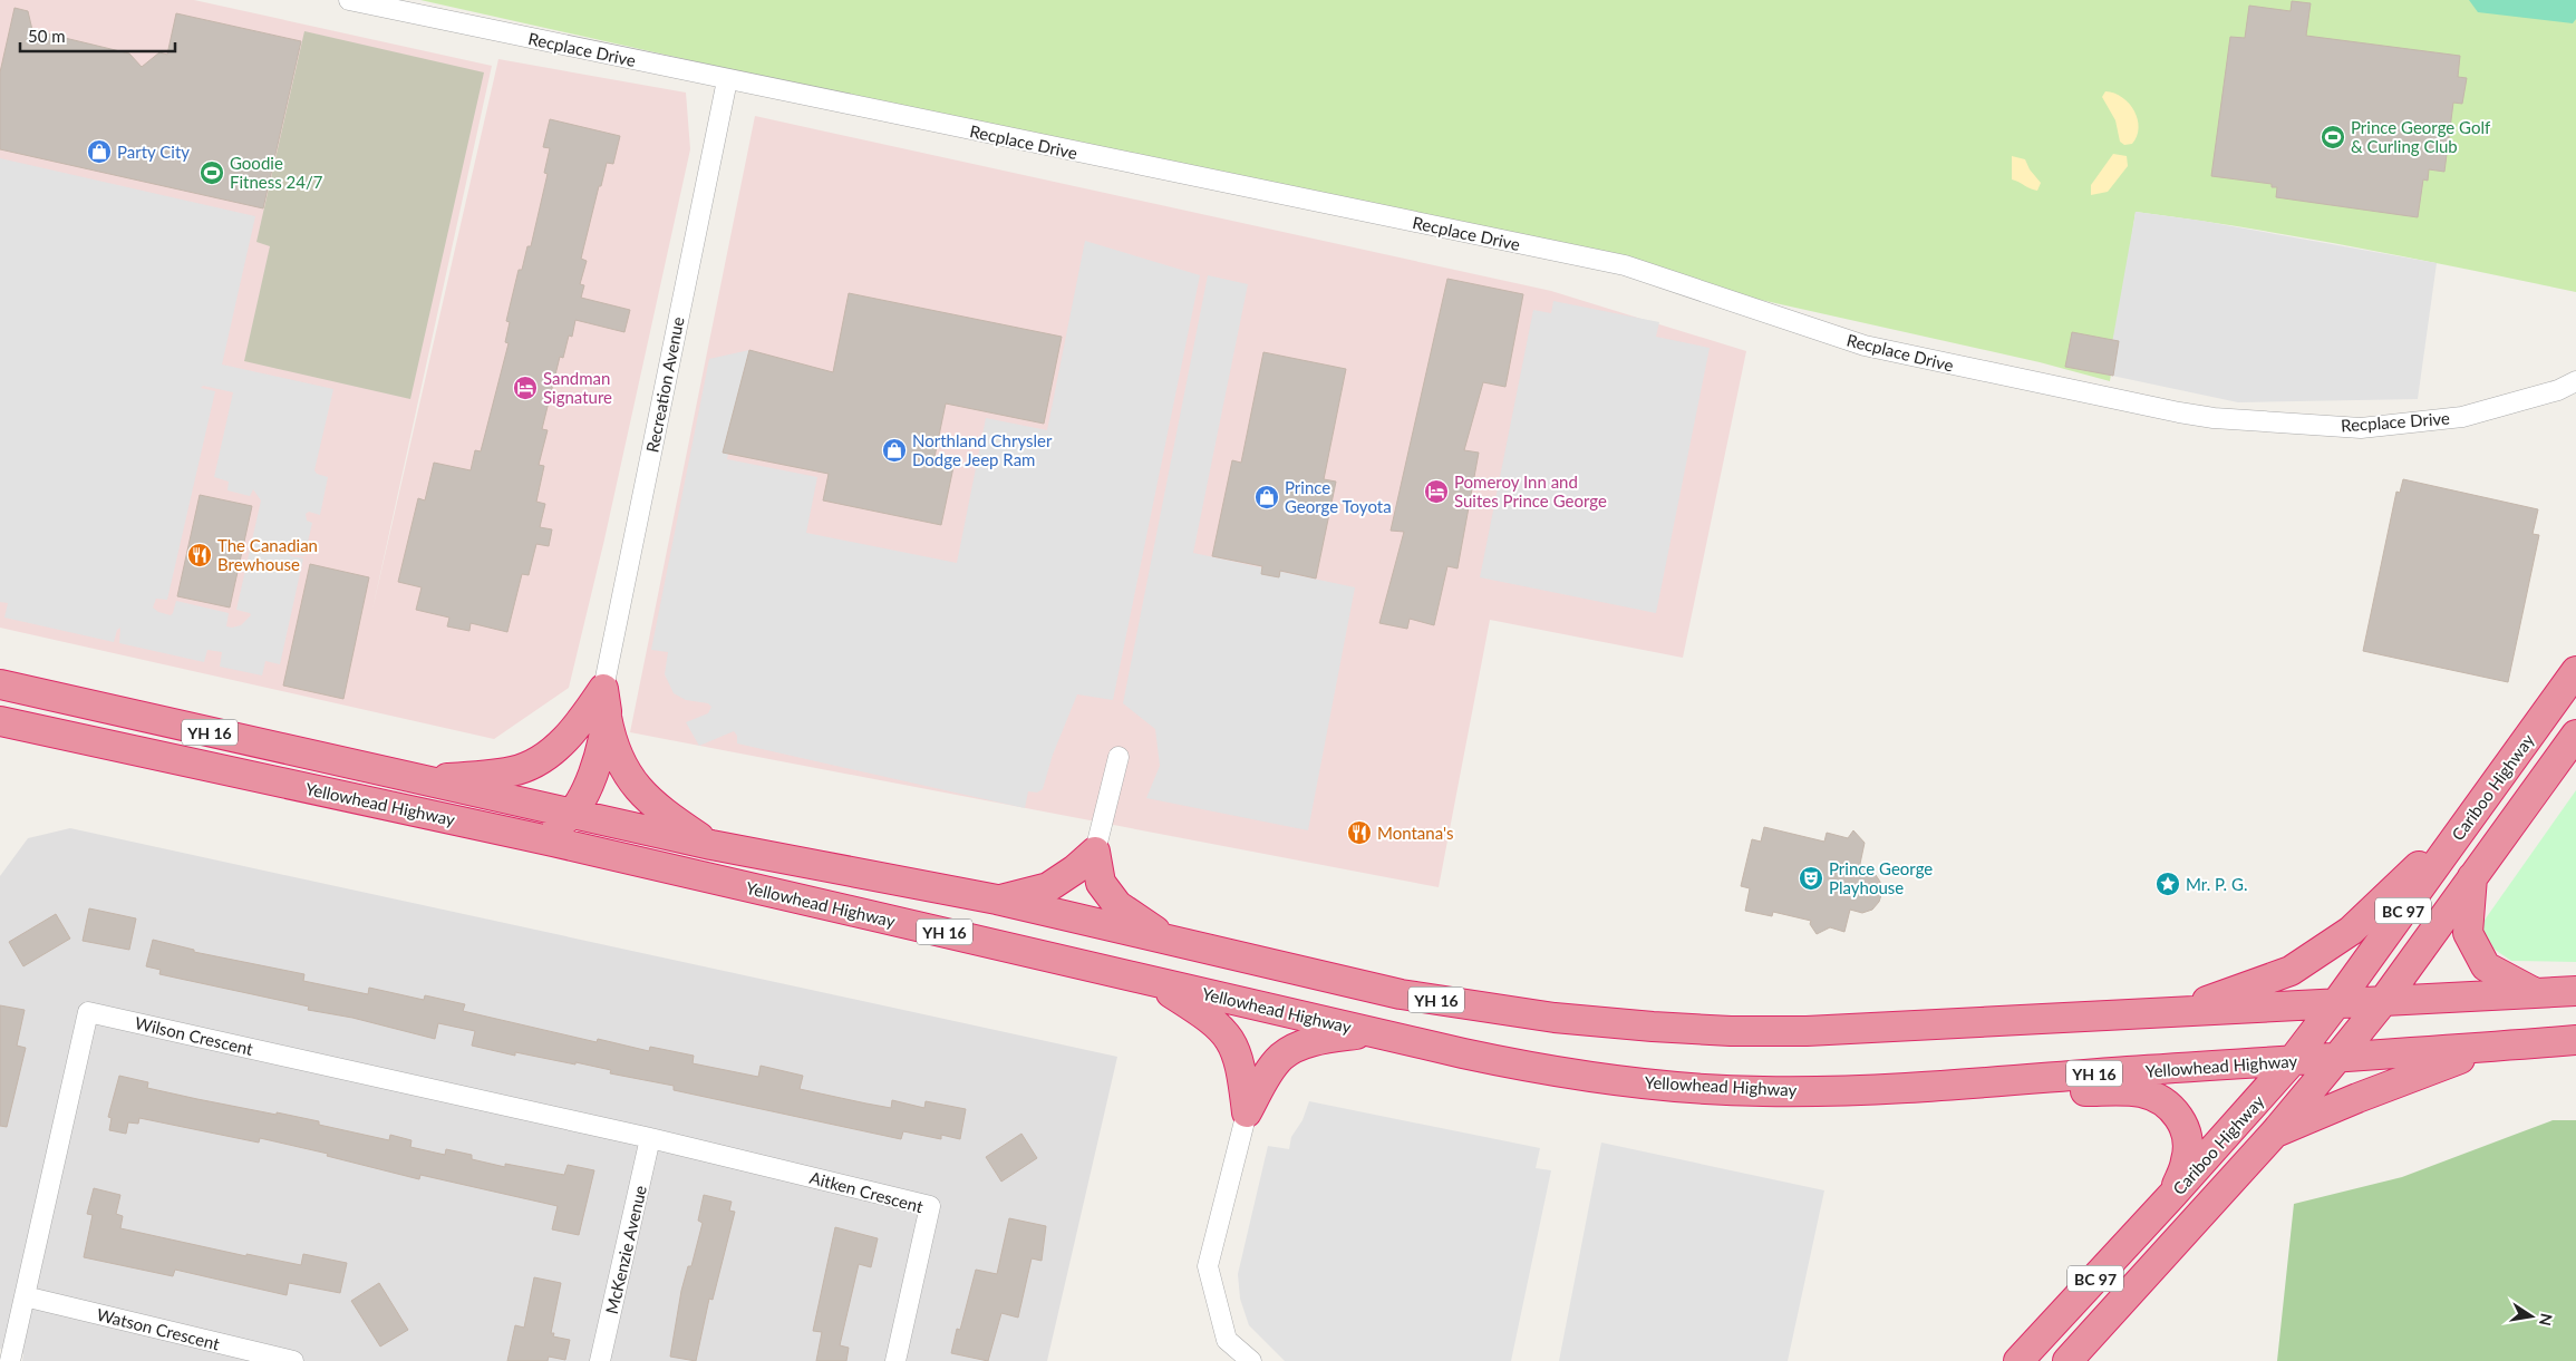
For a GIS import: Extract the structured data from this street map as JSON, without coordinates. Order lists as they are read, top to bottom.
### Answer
{
  "streets": {
    "highway": [
      "YH 16",
      "Cariboo Highway",
      "Yellowhead Highway",
      "BC 97"
    ],
    "street": [
      "Recplace Drive",
      "Recreation Avenue",
      "Wilson Crescent",
      "Aitken Crescent",
      "McKenzie Avenue",
      "Watson Crescent"
    ]
  },
  "crossings": [
    ["Recplace Drive", "Recreation Avenue"],
    ["Cariboo Highway", "Yellowhead Highway"],
    ["Wilson Crescent", "Aitken Crescent"],
    ["Wilson Crescent", "McKenzie Avenue"],
    ["Wilson Crescent", "Watson Crescent"],
    ["Aitken Crescent", "McKenzie Avenue"]
  ],
  "places": {
    "sports": ["Prince George Golf & Curling Club", "Goodie Fitness 24/7"],
    "shop": ["Party City", "Northland Chrysler Dodge Jeep Ram", "Prince George Toyota"],
    "hotel": ["Sandman Signature", "Pomeroy Inn and Suites Prince George"],
    "restaurant": ["The Canadian Brewhouse", "Montana's"],
    "theatre": ["Prince George Playhouse"],
    "place": ["Mr. P. G."]
  },
  "scale_bar": "50 m",
  "north": "right"
}
